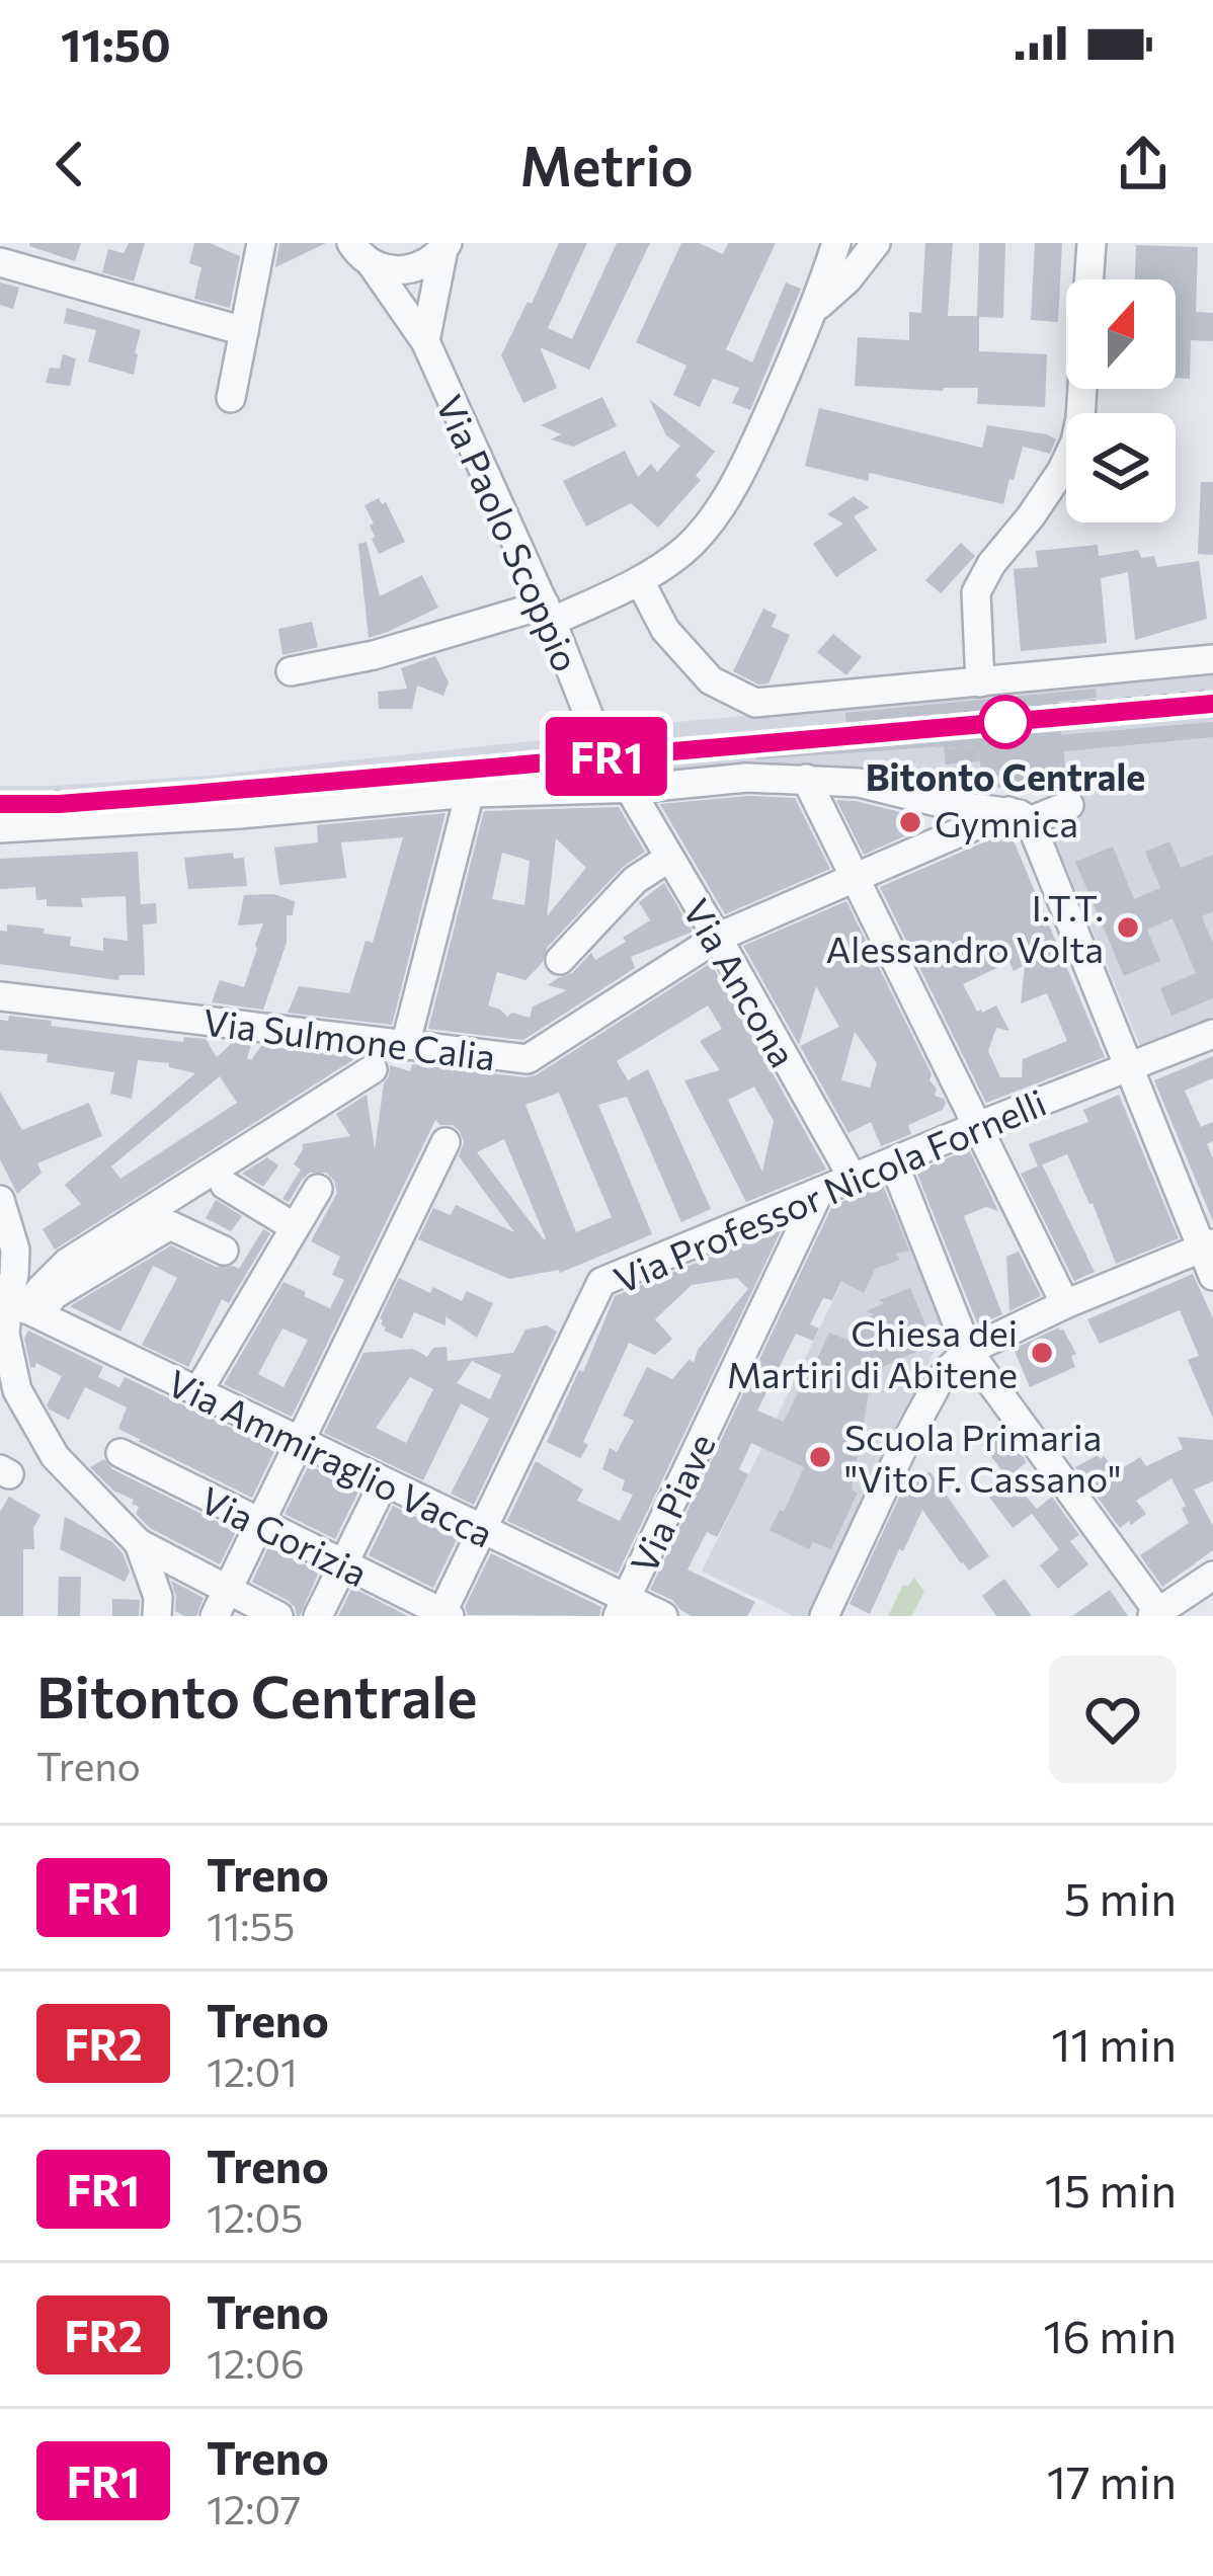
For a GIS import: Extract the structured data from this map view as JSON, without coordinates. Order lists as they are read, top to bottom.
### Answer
{
  "streets": {
    "street": [
      "Via Paolo Scoppio",
      "Via Ancona",
      "Via Sulmone Calia",
      "Via Professor Nicola Fornelli",
      "Via Ammiraglio Vacca",
      "Via Piave",
      "Via Gorizia"
    ]
  },
  "crossings": [
    ["Via Paolo Scoppio", "Via Ancona"],
    ["Via Ancona", "Via Sulmone Calia"],
    ["Via Ancona", "Via Professor Nicola Fornelli"],
    ["Via Professor Nicola Fornelli", "Via Ammiraglio Vacca"],
    ["Via Professor Nicola Fornelli", "Via Piave"],
    ["Via Professor Nicola Fornelli", "Via Gorizia"],
    ["Via Ammiraglio Vacca", "Via Piave"]
  ],
  "places": [
    "Bitonto Centrale",
    "Gymnica",
    "I.T.T. Alessandro Volta",
    "Chiesa dei Martiri di Abitene",
    "Scuola Primaria \"Vito F. Cassano\""
  ],
  "north": "top",
  "page": {
    "status": "11:50",
    "header": "Metrio",
    "on_map": "FR1",
    "heading": ["Bitonto Centrale", "Treno"],
    "list": [
      {
        "mark": "FR1",
        "name": "Treno",
        "note": "11:55",
        "value": "5 min"
      },
      {
        "mark": "FR2",
        "name": "Treno",
        "note": "12:01",
        "value": "11 min"
      },
      {
        "mark": "FR1",
        "name": "Treno",
        "note": "12:05",
        "value": "15 min"
      },
      {
        "mark": "FR2",
        "name": "Treno",
        "note": "12:06",
        "value": "16 min"
      },
      {
        "mark": "FR1",
        "name": "Treno",
        "note": "12:07",
        "value": "17 min"
      }
    ]
  }
}
